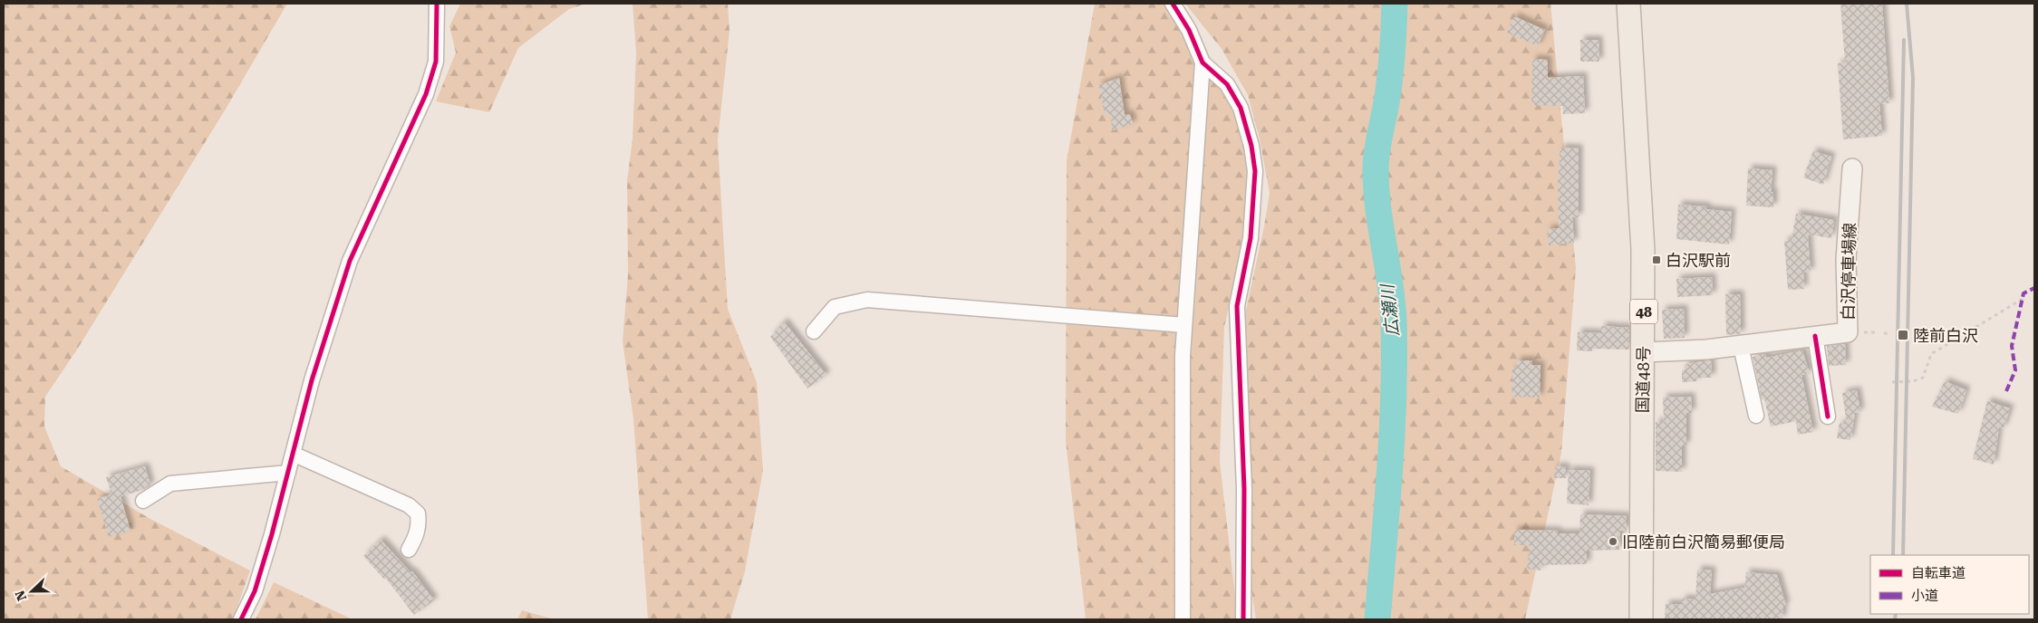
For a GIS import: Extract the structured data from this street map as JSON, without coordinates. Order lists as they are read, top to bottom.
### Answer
{
  "streets": {
    "highway": ["48", "国道48号"],
    "main road": ["白沢停車場線"]
  },
  "crossings": [
    ["白沢停車場線", "国道48号"]
  ],
  "water": ["広瀬川"],
  "places": {
    "transit": ["白沢駅前", "陸前白沢"],
    "other": ["旧陸前白沢簡易郵便局"]
  },
  "legend": ["自転車道", "小道"],
  "north": "left"
}
